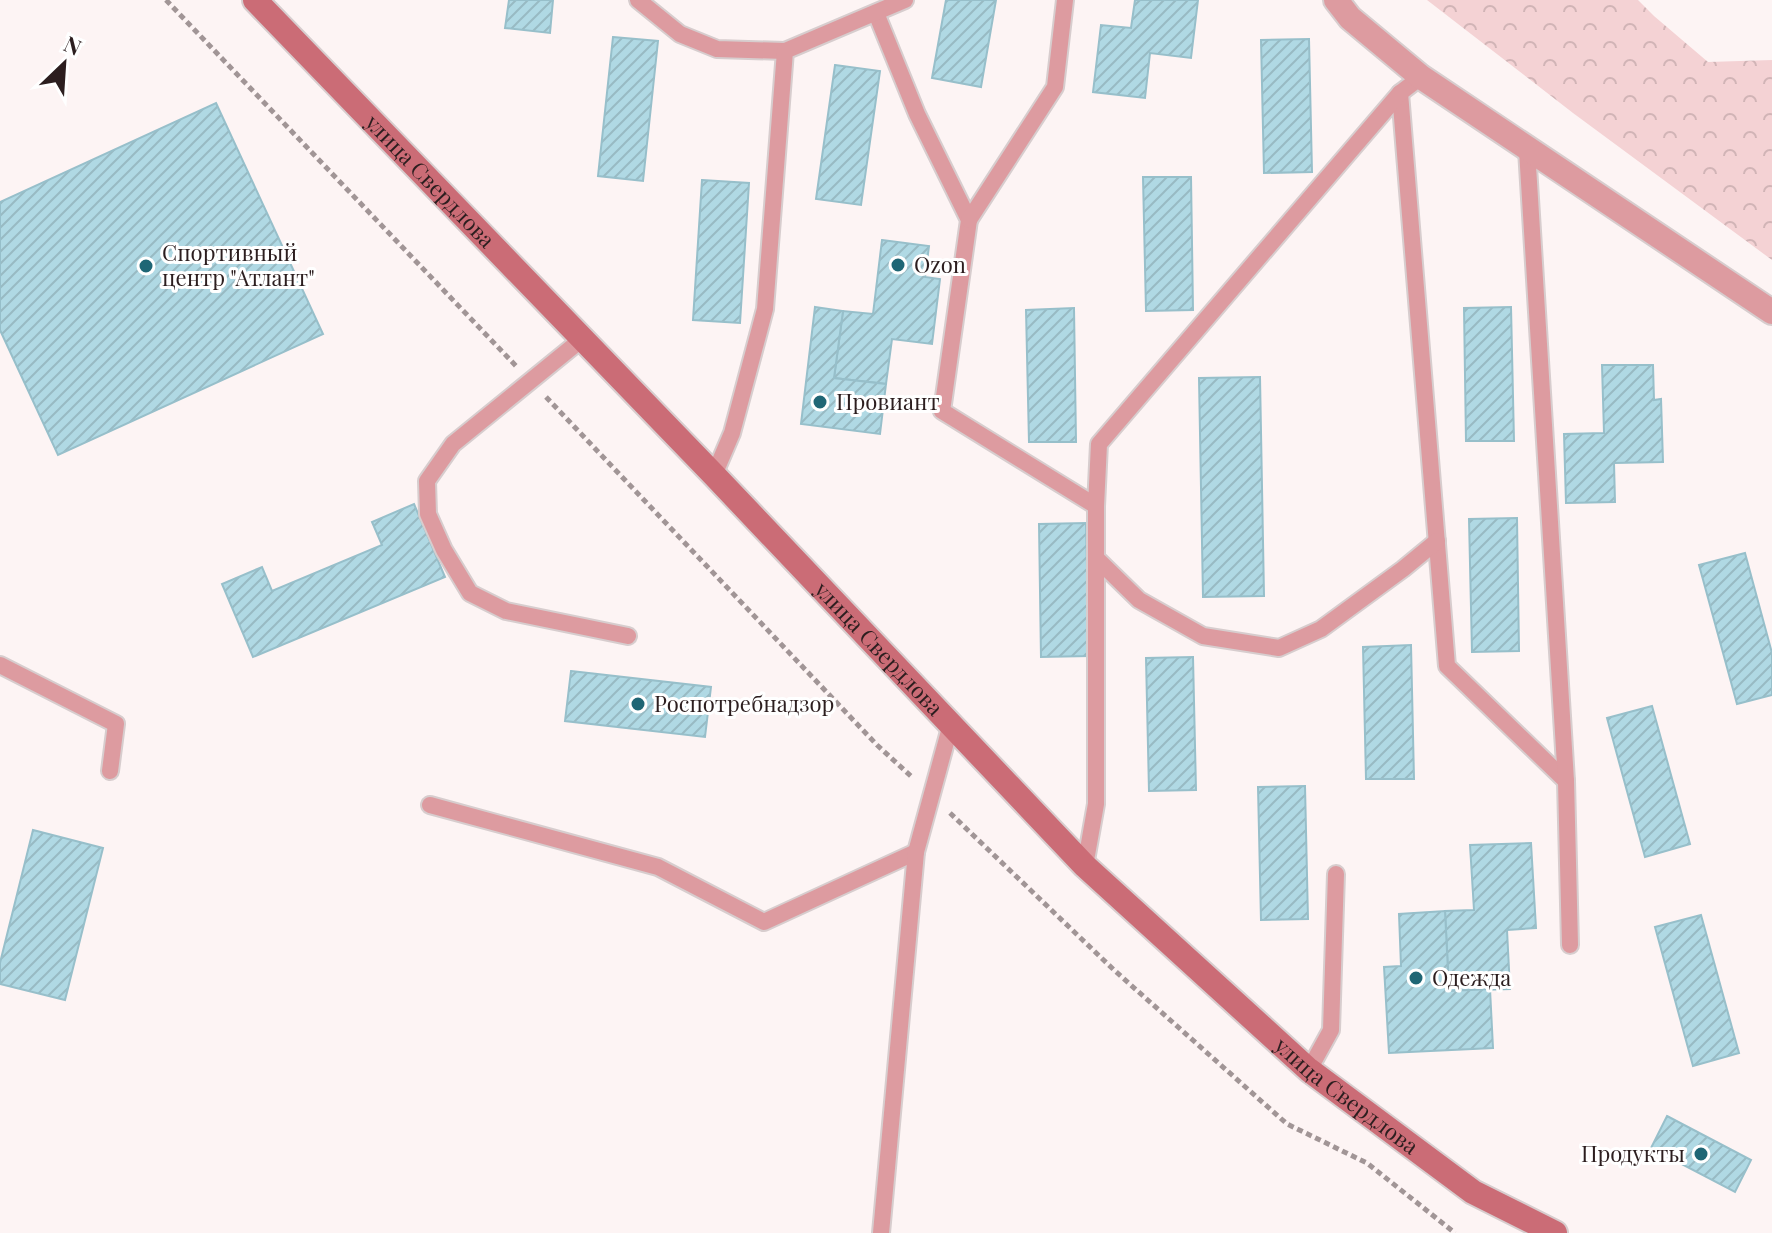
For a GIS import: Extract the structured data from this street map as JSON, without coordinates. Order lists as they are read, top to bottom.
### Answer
{
  "streets": {
    "main road": ["улица Свердлова"]
  },
  "places": [
    "Ozon",
    "Спортивный центр \"Атлант\"",
    "Провиант",
    "Роспотребнадзор",
    "Одежда",
    "Продукты"
  ],
  "north": "top right"
}
